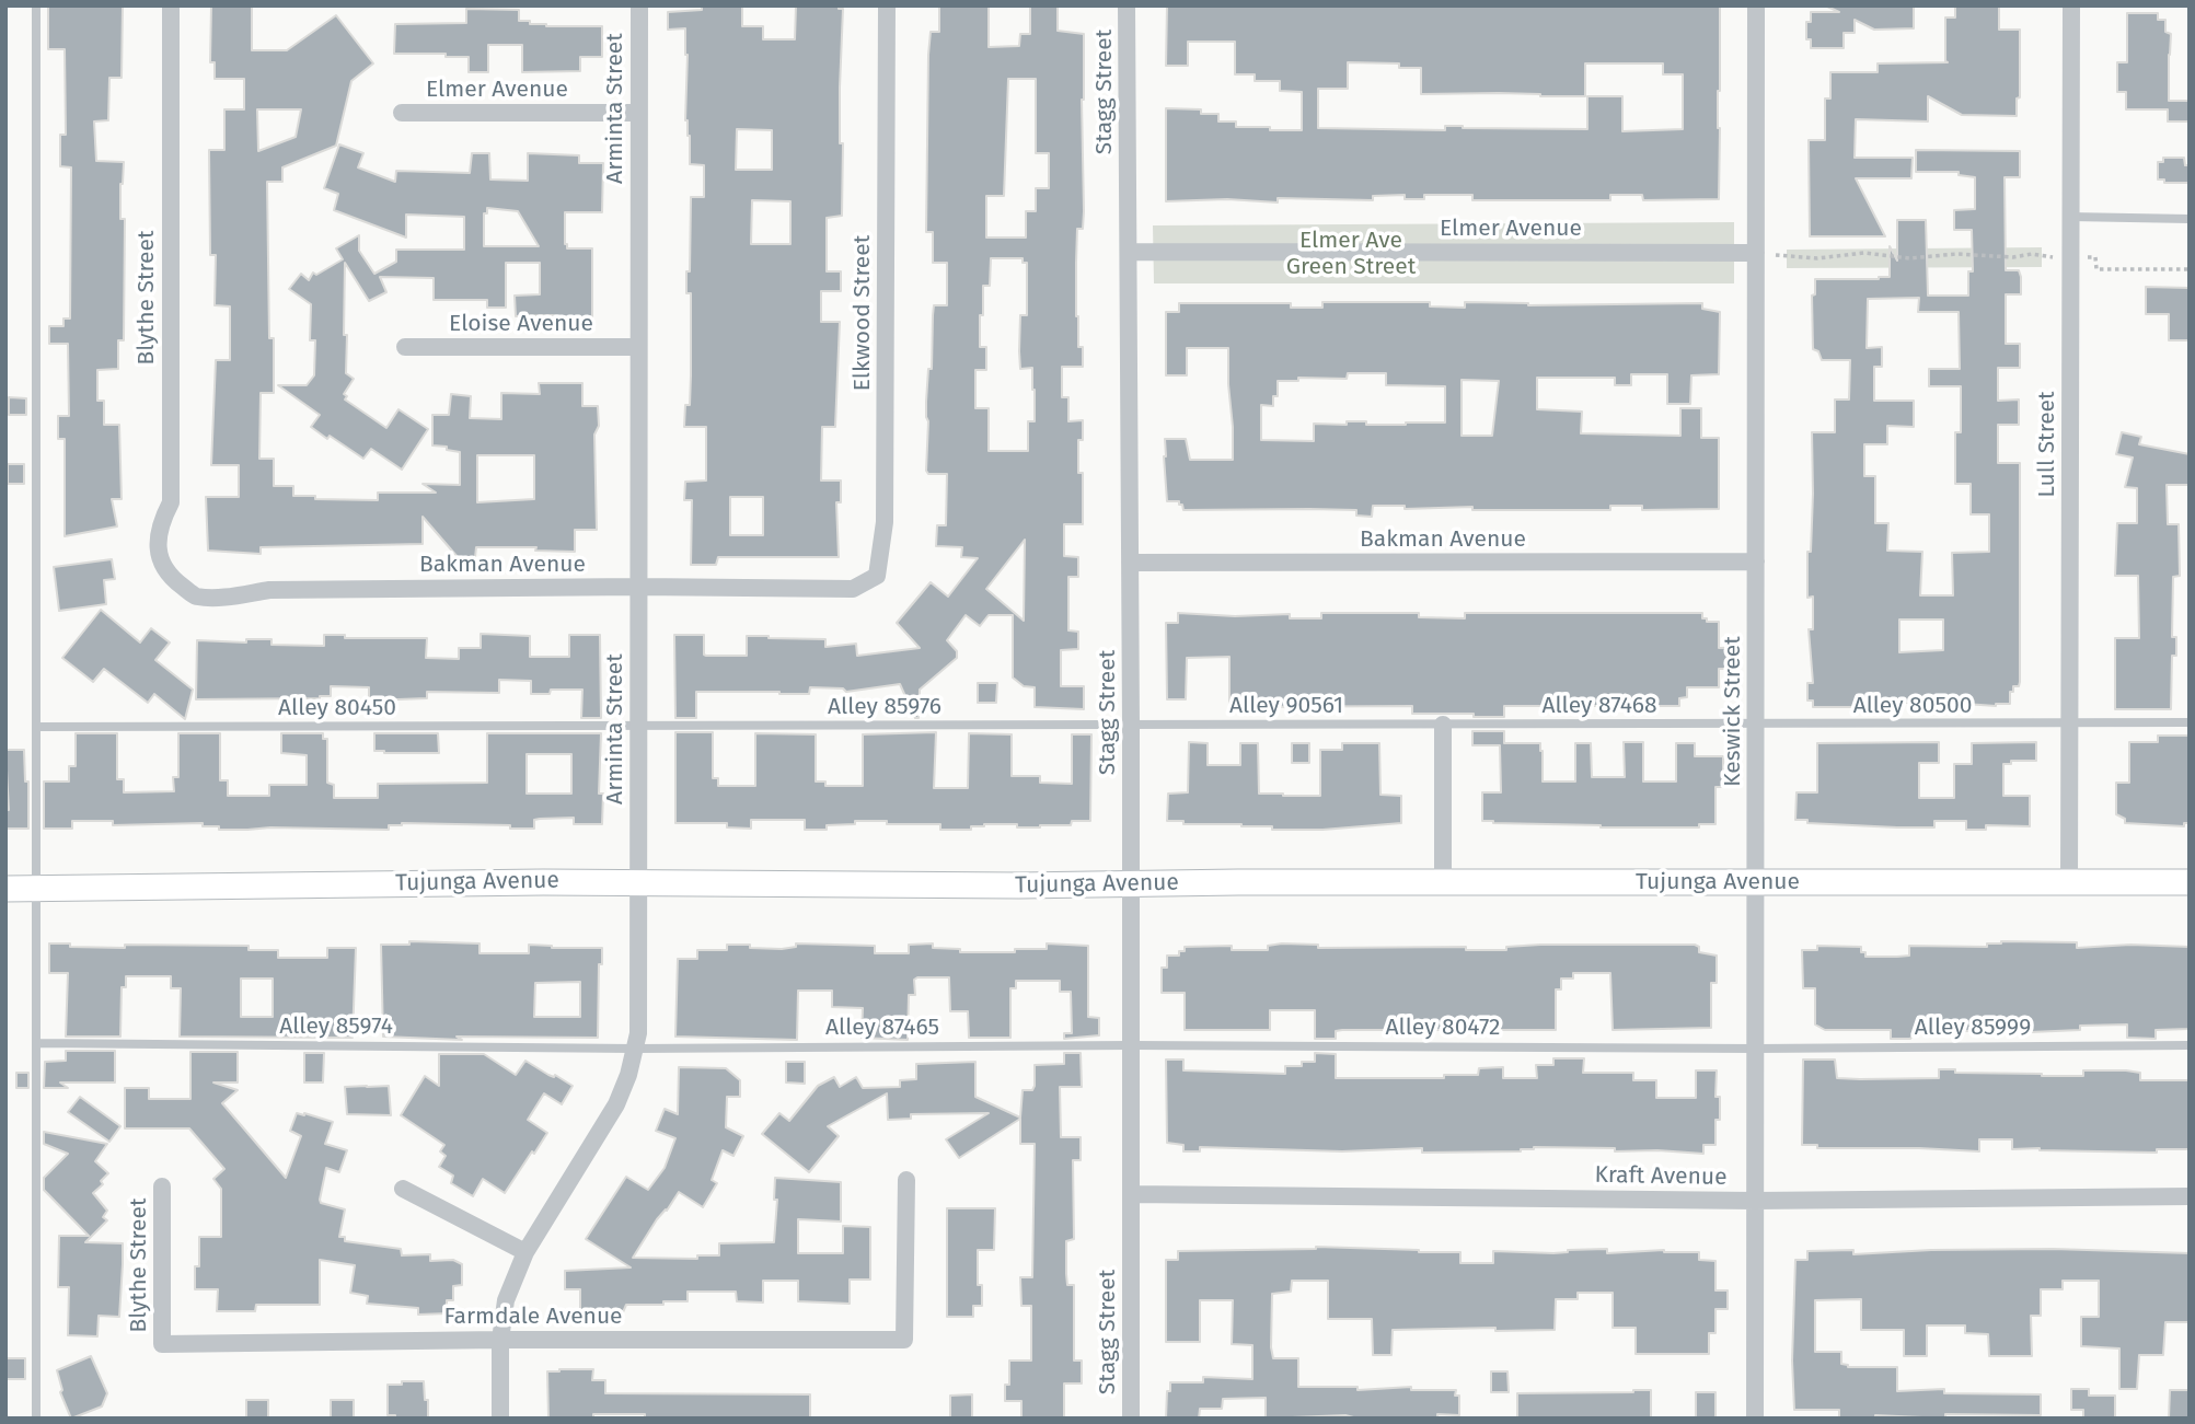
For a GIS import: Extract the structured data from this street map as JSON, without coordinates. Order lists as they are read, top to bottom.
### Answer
{
  "streets": {
    "street": [
      "Elmer Avenue",
      "Stagg Street",
      "Arminta Street",
      "Blythe Street",
      "Elkwood Street",
      "Eloise Avenue",
      "Lull Street",
      "Bakman Avenue",
      "Keswick Street",
      "Tujunga Avenue",
      "Kraft Avenue",
      "Farmdale Avenue"
    ],
    "lane": [
      "Alley 90561",
      "Alley 87468",
      "Alley 80500",
      "Alley 85976",
      "Alley 80450",
      "Alley 85974",
      "Alley 87465",
      "Alley 80472",
      "Alley 85999"
    ]
  },
  "crossings": [
    ["Elmer Avenue", "Stagg Street"],
    ["Elmer Avenue", "Arminta Street"],
    ["Elmer Avenue", "Keswick Street"],
    ["Stagg Street", "Bakman Avenue"],
    ["Stagg Street", "Alley 90561"],
    ["Stagg Street", "Alley 85976"],
    ["Stagg Street", "Tujunga Avenue"],
    ["Stagg Street", "Alley 87465"],
    ["Stagg Street", "Alley 80472"],
    ["Stagg Street", "Kraft Avenue"],
    ["Arminta Street", "Eloise Avenue"],
    ["Arminta Street", "Bakman Avenue"],
    ["Arminta Street", "Alley 85976"],
    ["Arminta Street", "Alley 80450"],
    ["Arminta Street", "Tujunga Avenue"],
    ["Arminta Street", "Alley 85974"],
    ["Arminta Street", "Alley 87465"],
    ["Arminta Street", "Farmdale Avenue"],
    ["Blythe Street", "Bakman Avenue"],
    ["Blythe Street", "Farmdale Avenue"],
    ["Elkwood Street", "Bakman Avenue"],
    ["Lull Street", "Alley 80500"],
    ["Lull Street", "Tujunga Avenue"],
    ["Bakman Avenue", "Keswick Street"],
    ["Alley 90561", "Alley 87468"],
    ["Alley 90561", "Alley 85976"],
    ["Alley 87468", "Alley 80500"],
    ["Alley 87468", "Keswick Street"],
    ["Alley 80500", "Keswick Street"],
    ["Alley 85976", "Alley 80450"],
    ["Keswick Street", "Tujunga Avenue"],
    ["Keswick Street", "Alley 80472"],
    ["Keswick Street", "Alley 85999"],
    ["Keswick Street", "Kraft Avenue"],
    ["Alley 85974", "Alley 87465"],
    ["Alley 87465", "Alley 80472"],
    ["Alley 80472", "Alley 85999"]
  ],
  "parks": ["Elmer Ave Green Street"]
}
